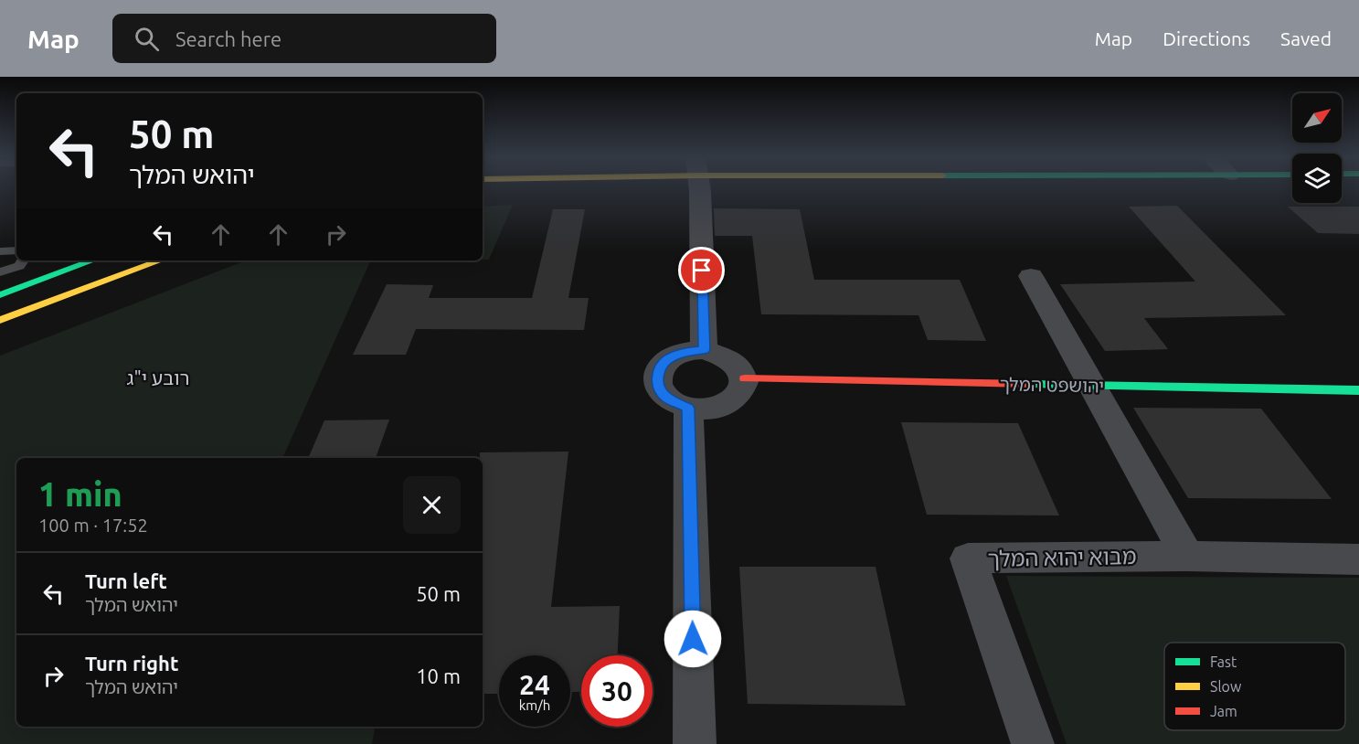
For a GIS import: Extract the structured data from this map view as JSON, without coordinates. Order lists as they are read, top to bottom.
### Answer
{
  "streets": {
    "street": ["יהושפט המלך", "מבוא יהוא המלך"]
  },
  "districts": ["רובע י\"ג"],
  "legend": ["Fast", "Slow", "Jam"],
  "north": "top right",
  "page": {
    "header": "Map",
    "search": "Search here",
    "nav": ["Map", "Directions", "Saved"],
    "turn": ["50 m", "יהואש המלך"],
    "heading": ["1 min", "100 m · 17:52"],
    "list": [
      {
        "name": "Turn left",
        "note": "יהואש המלך",
        "value": "50 m"
      },
      {
        "name": "Turn right",
        "note": "יהואש המלך",
        "value": "10 m"
      }
    ],
    "speed": "24 km/h",
    "limit": "30"
  }
}
